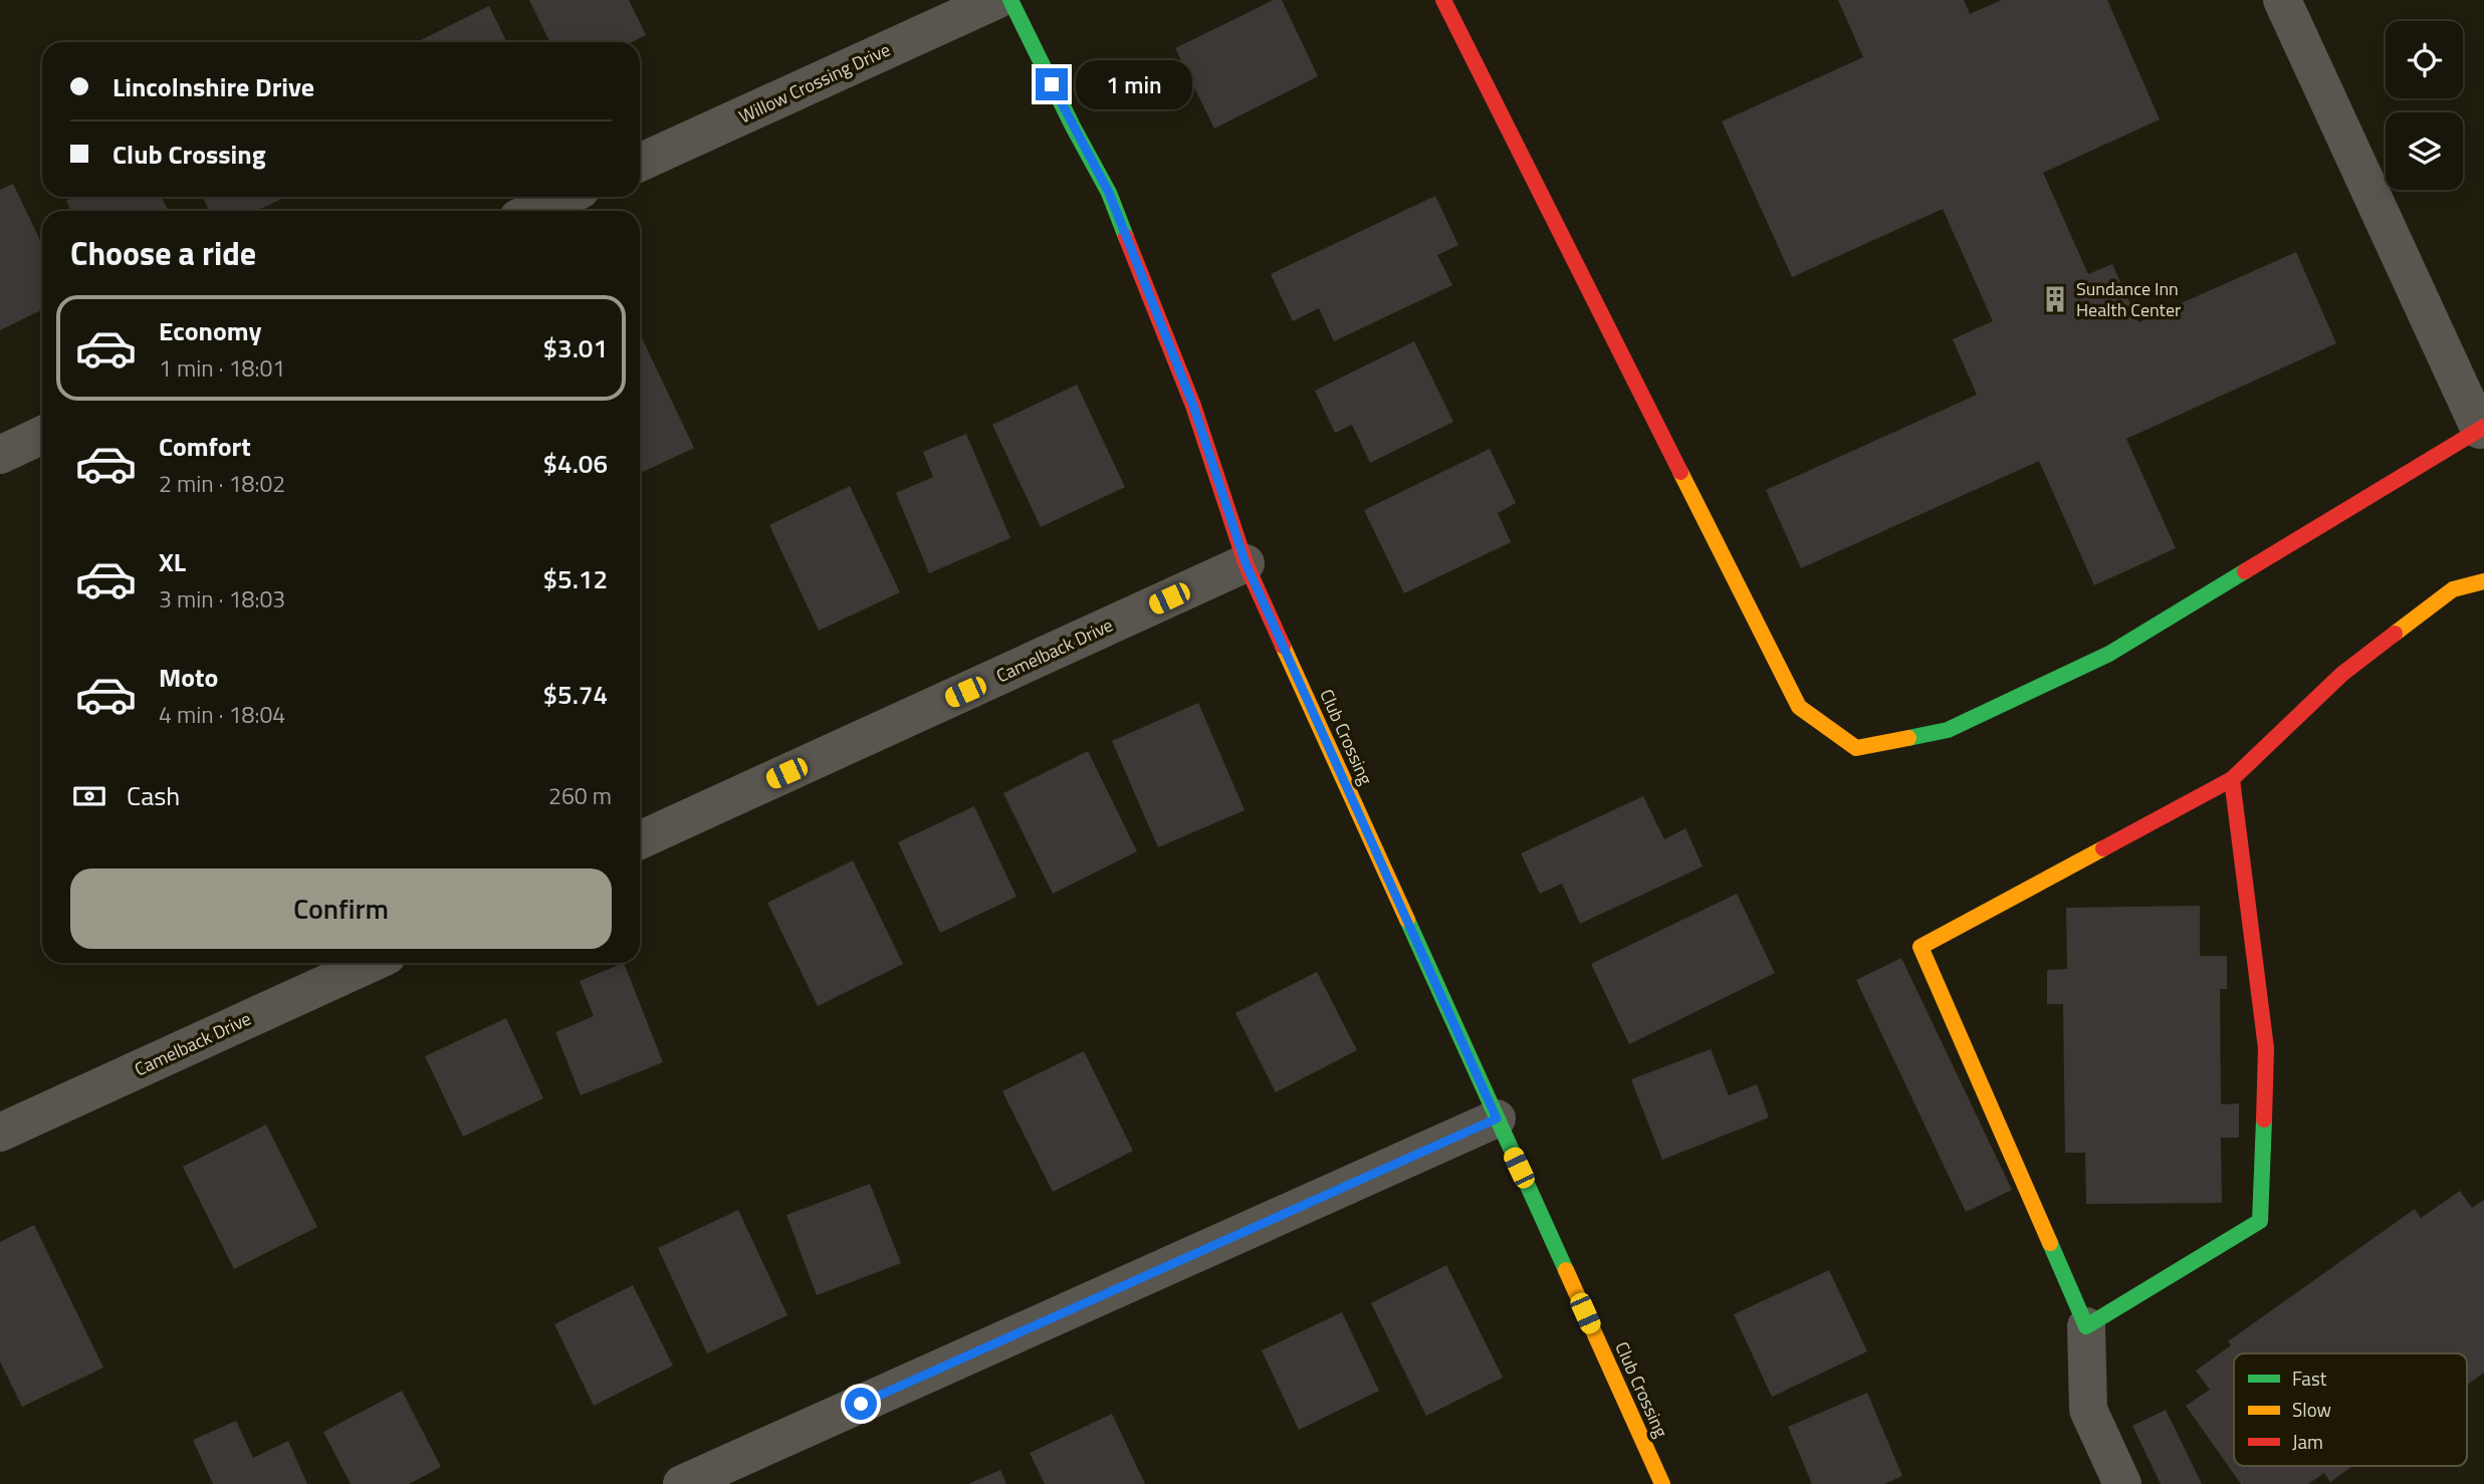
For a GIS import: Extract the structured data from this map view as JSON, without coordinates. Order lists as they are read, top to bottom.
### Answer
{
  "streets": {
    "street": ["Willow Crossing Drive", "Camelback Drive", "Club Crossing"]
  },
  "crossings": [
    ["Camelback Drive", "Club Crossing"]
  ],
  "places": {
    "building": ["Sundance Inn Health Center"]
  },
  "legend": ["Fast", "Slow", "Jam"],
  "page": {
    "banner": ["Lincolnshire Drive", "Club Crossing"],
    "bubble": "1 min",
    "heading": "Choose a ride",
    "list": [
      {
        "name": "Economy",
        "note": "1 min · 18:01",
        "value": "$3.01"
      },
      {
        "name": "Comfort",
        "note": "2 min · 18:02",
        "value": "$4.06"
      },
      {
        "name": "XL",
        "note": "3 min · 18:03",
        "value": "$5.12"
      },
      {
        "name": "Moto",
        "note": "4 min · 18:04",
        "value": "$5.74"
      }
    ],
    "pay": ["Cash", "260 m"],
    "buttons": "Confirm"
  }
}
